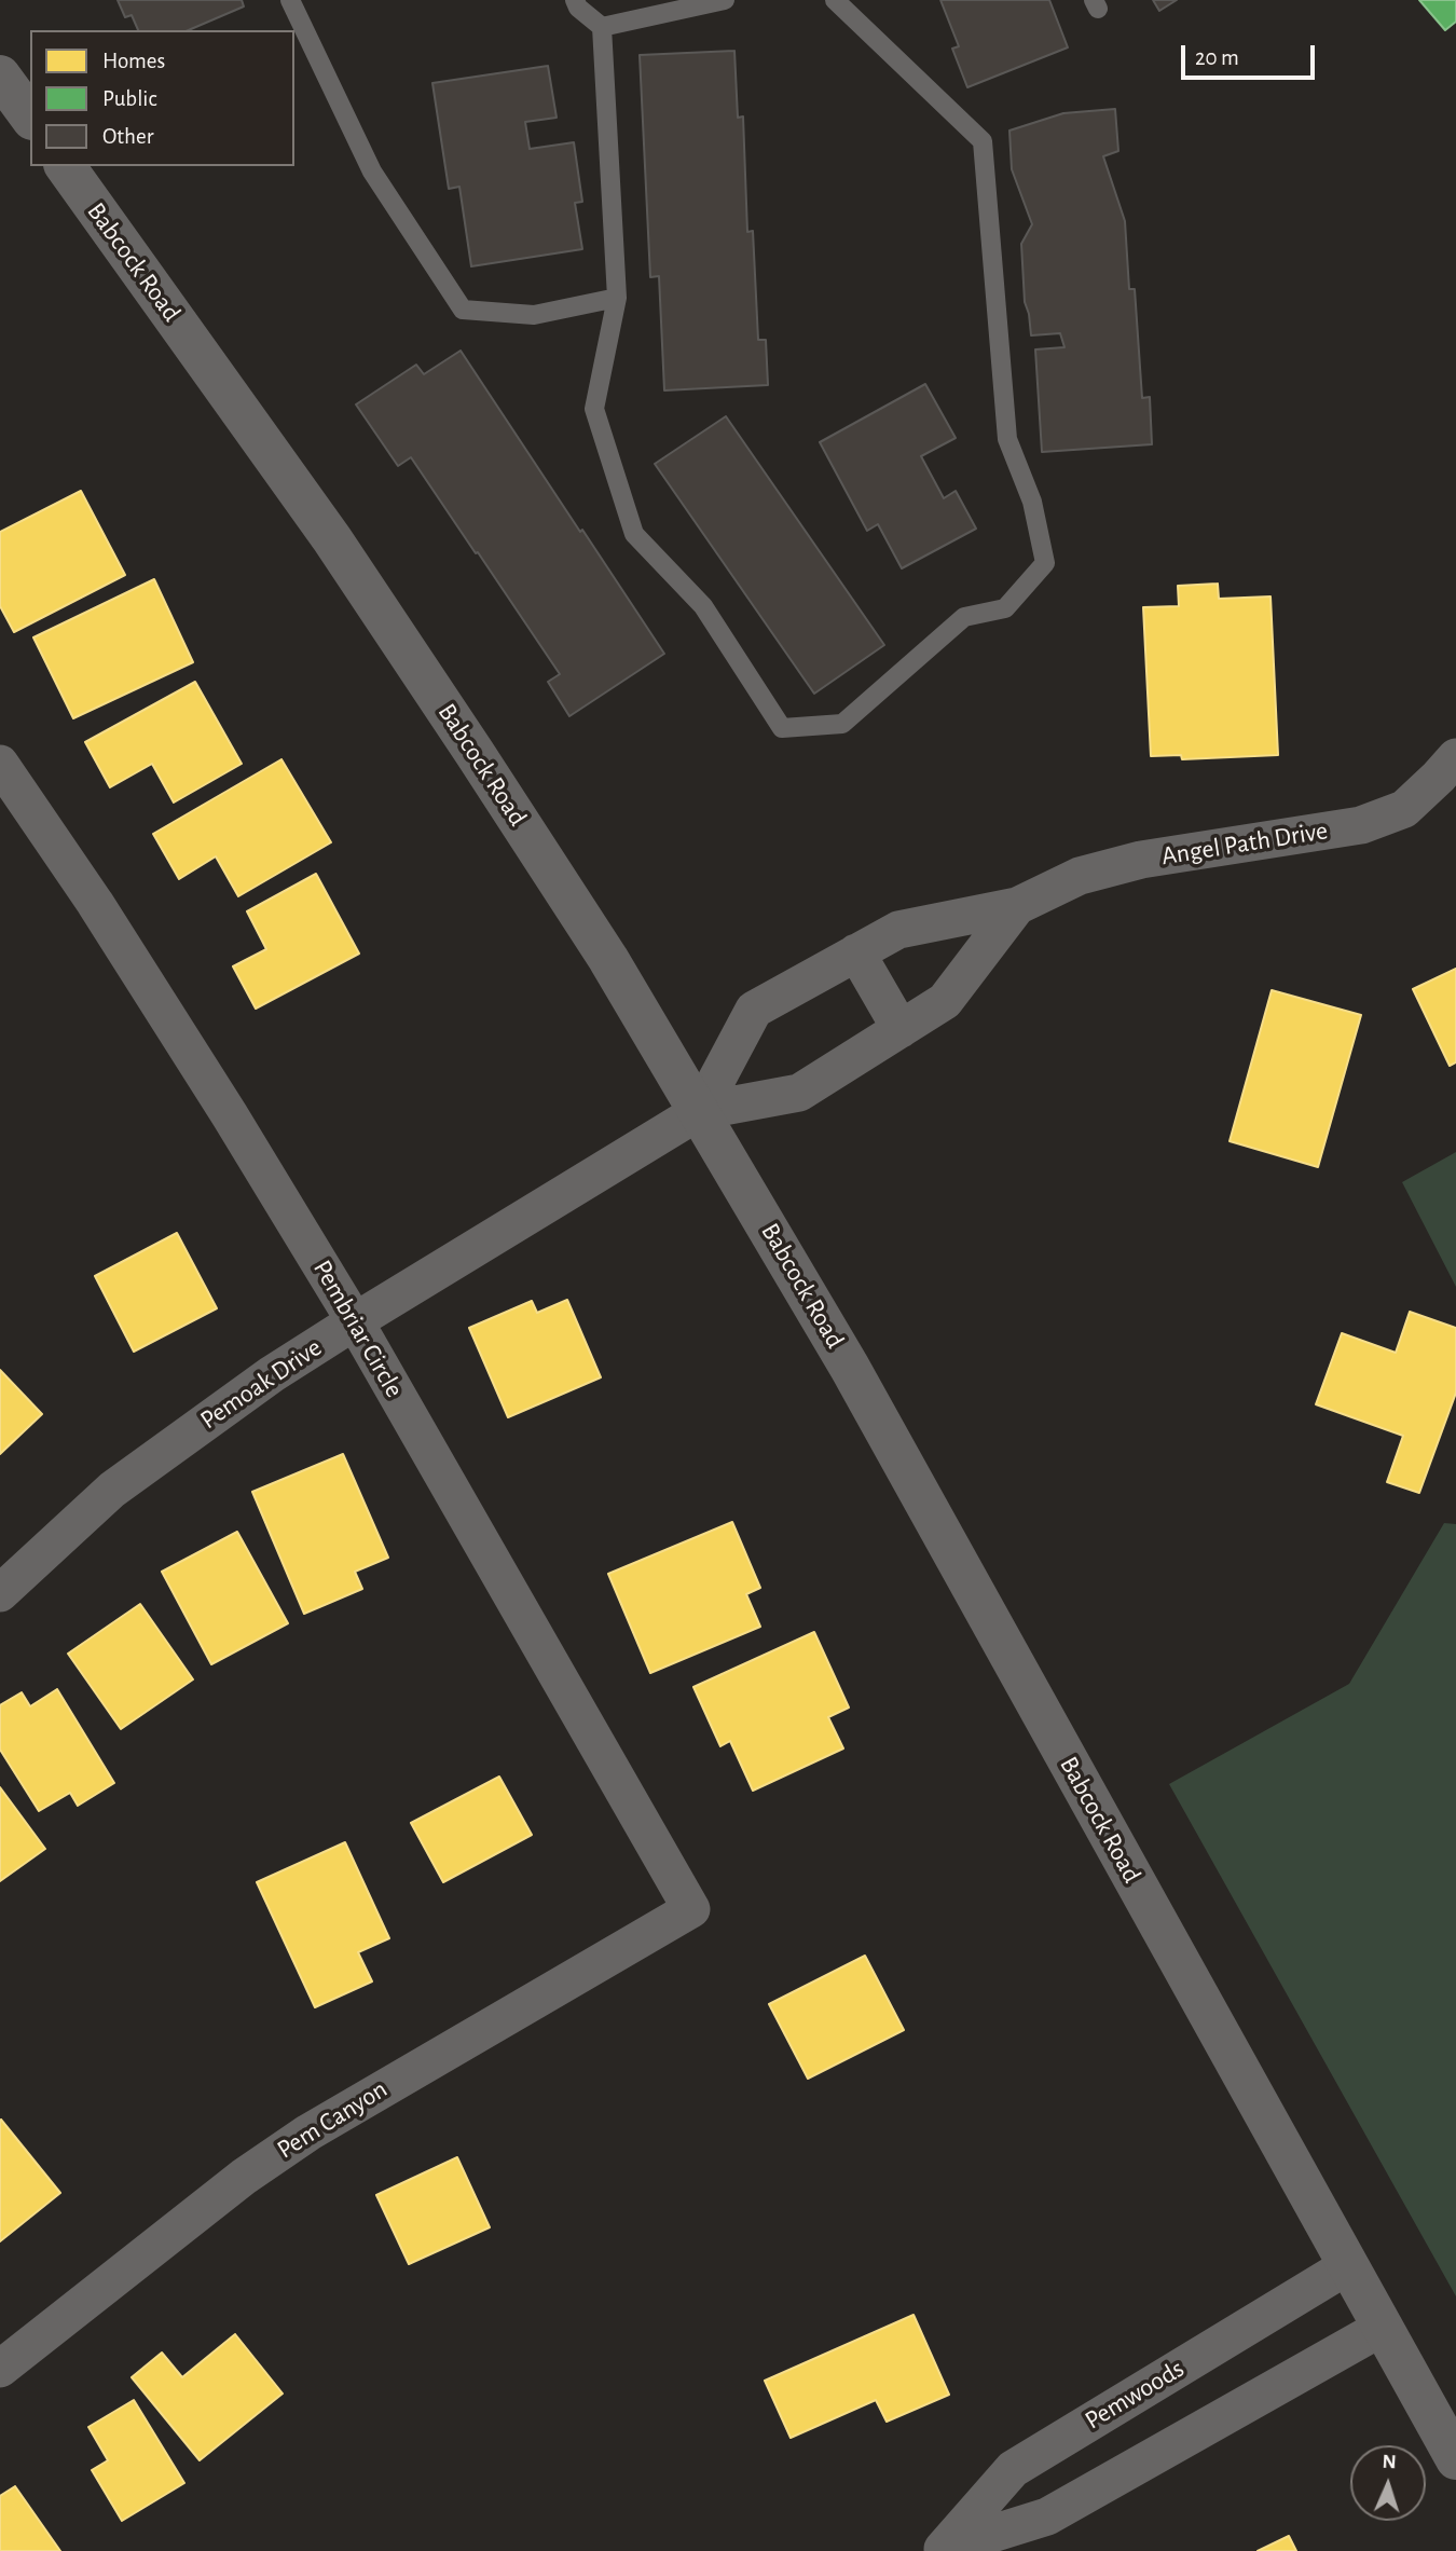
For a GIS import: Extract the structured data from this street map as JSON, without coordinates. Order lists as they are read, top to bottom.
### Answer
{
  "streets": {
    "main road": ["Babcock Road"],
    "street": [
      "Angel Path Drive",
      "Pembriar Circle",
      "Pemoak Drive",
      "Pem Canyon",
      "Pemwoods"
    ]
  },
  "crossings": [
    ["Babcock Road", "Angel Path Drive"],
    ["Babcock Road", "Pemoak Drive"],
    ["Babcock Road", "Pemwoods"],
    ["Angel Path Drive", "Pemoak Drive"],
    ["Pembriar Circle", "Pemoak Drive"],
    ["Pembriar Circle", "Pem Canyon"]
  ],
  "legend": ["Homes", "Public", "Other"],
  "scale_bar": "20 m",
  "north": "top"
}
